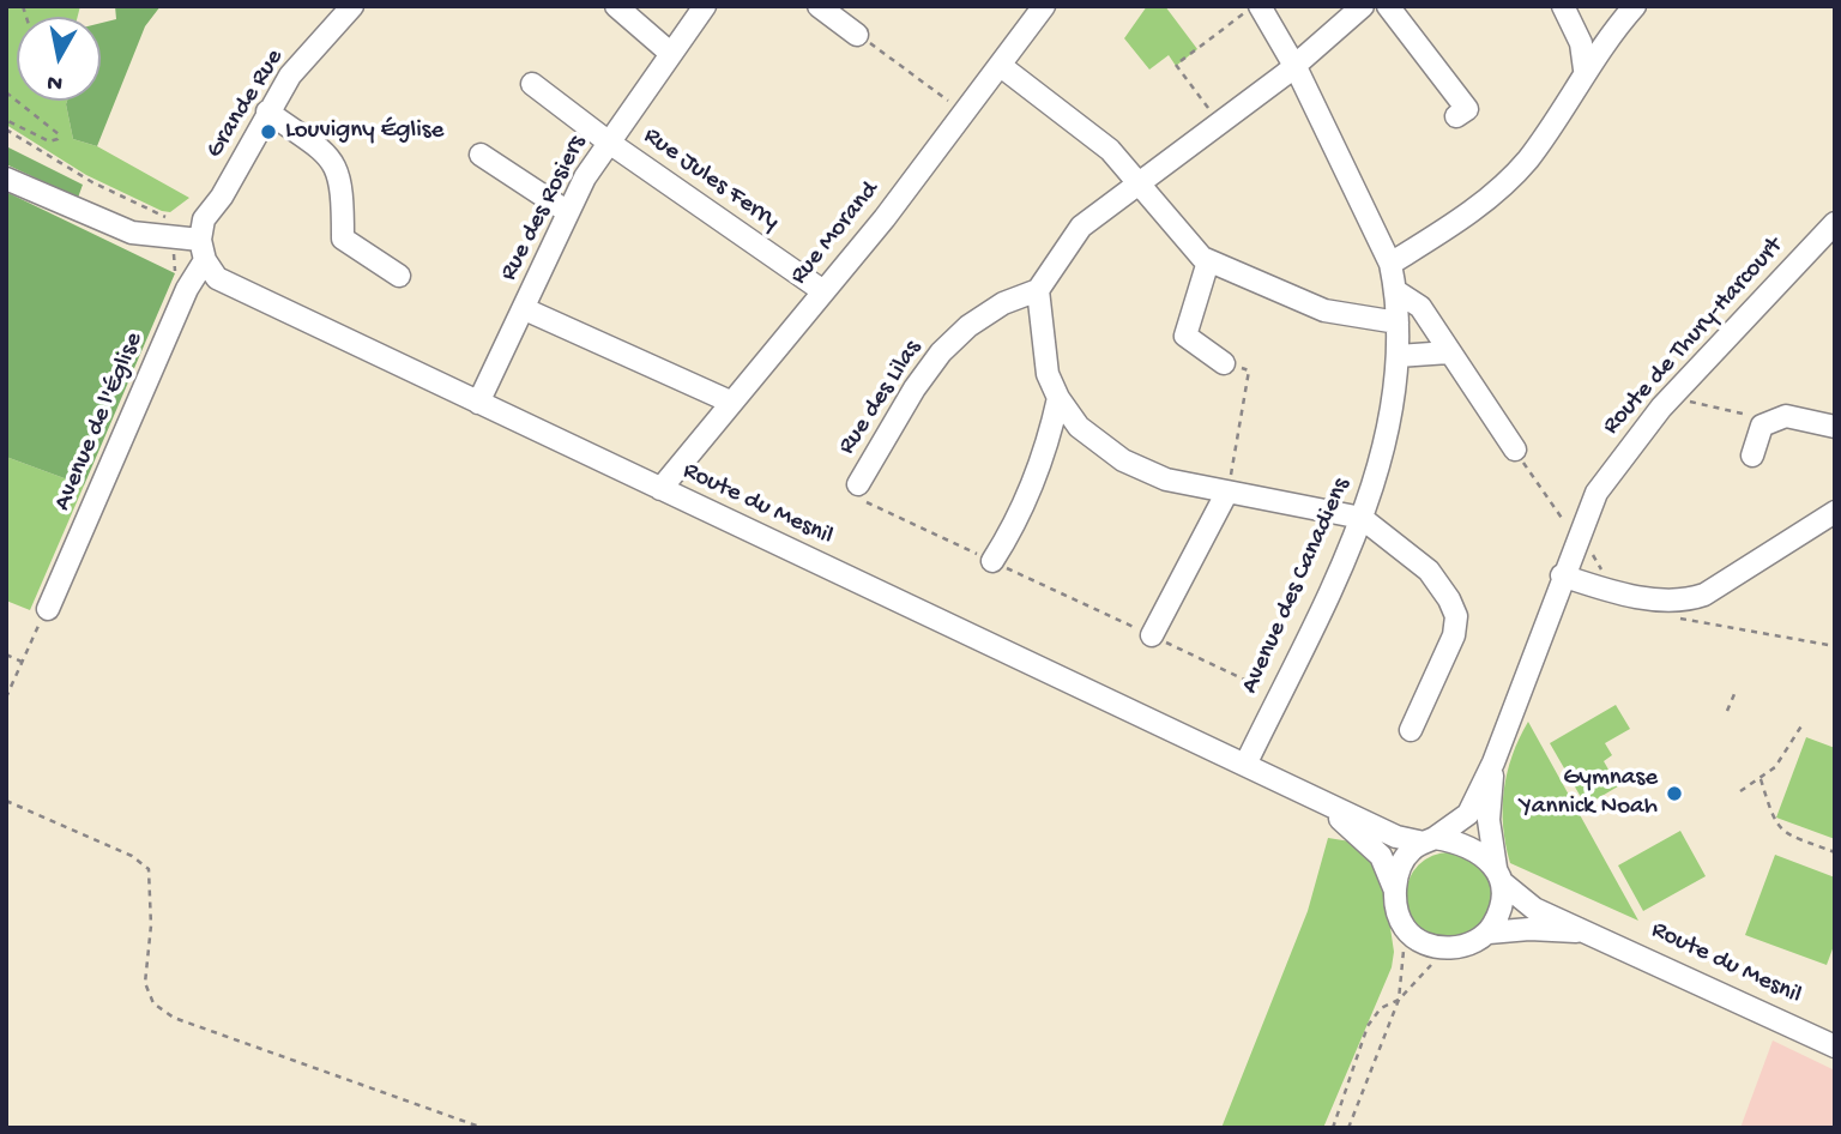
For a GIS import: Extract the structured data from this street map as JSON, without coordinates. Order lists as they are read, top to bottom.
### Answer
{
  "streets": {
    "street": [
      "Grande Rue",
      "Rue Jules Ferry",
      "Rue des Rosiers",
      "Rue Morand",
      "Route de Thury-Harcourt",
      "Rue des Lilas",
      "Avenue de l'Église",
      "Route du Mesnil",
      "Avenue des Canadiens"
    ]
  },
  "crossings": [
    ["Grande Rue", "Avenue de l'Église"],
    ["Grande Rue", "Route du Mesnil"],
    ["Rue Jules Ferry", "Rue des Rosiers"],
    ["Rue Jules Ferry", "Rue Morand"],
    ["Rue des Rosiers", "Route du Mesnil"],
    ["Rue Morand", "Route du Mesnil"],
    ["Route de Thury-Harcourt", "Route du Mesnil"],
    ["Avenue de l'Église", "Route du Mesnil"],
    ["Route du Mesnil", "Avenue des Canadiens"]
  ],
  "places": ["Louvigny Église", "Gymnase Yannick Noah"],
  "north": "bottom"
}
